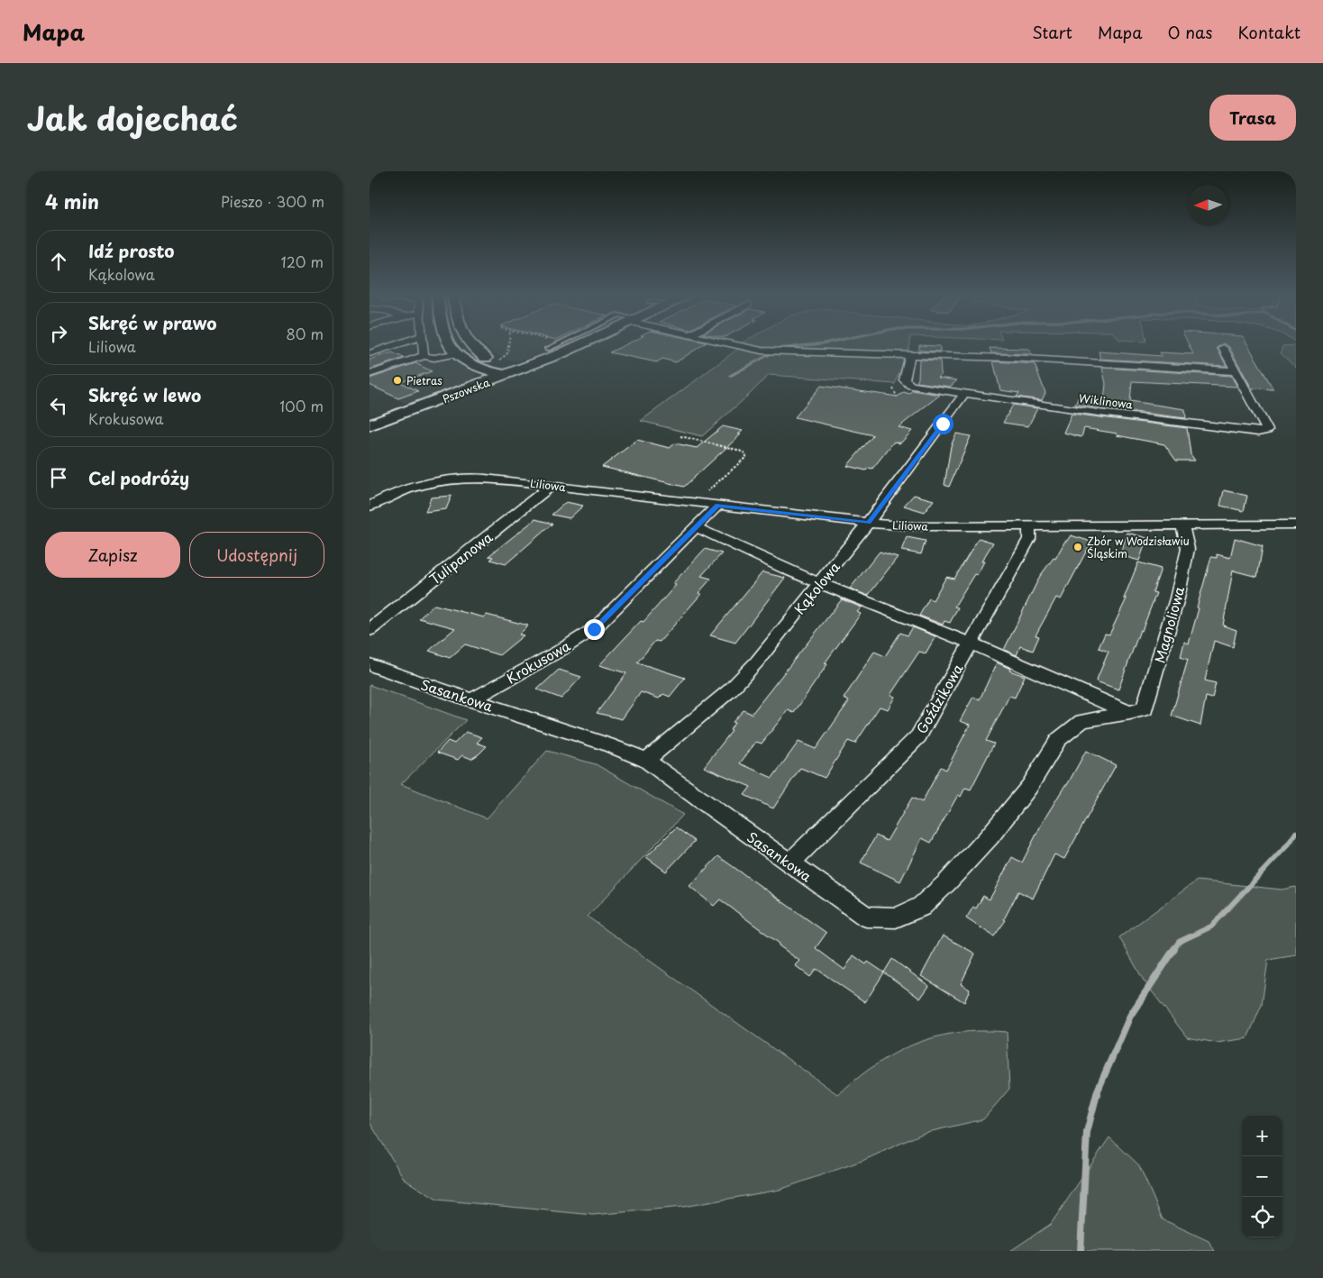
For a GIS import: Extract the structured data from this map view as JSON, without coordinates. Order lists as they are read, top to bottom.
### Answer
{
  "streets": {
    "main road": ["Pszowska"],
    "street": [
      "Wiklinowa",
      "Liliowa",
      "Tulipanowa",
      "Kąkolowa",
      "Magnoliowa",
      "Krokusowa",
      "Sasankowa",
      "Goździkowa"
    ]
  },
  "crossings": [
    ["Wiklinowa", "Kąkolowa"],
    ["Liliowa", "Tulipanowa"],
    ["Liliowa", "Kąkolowa"],
    ["Liliowa", "Magnoliowa"],
    ["Liliowa", "Krokusowa"],
    ["Liliowa", "Goździkowa"],
    ["Kąkolowa", "Sasankowa"],
    ["Magnoliowa", "Sasankowa"],
    ["Krokusowa", "Sasankowa"],
    ["Sasankowa", "Goździkowa"]
  ],
  "places": ["Pietras", "Zbór w Wodzisławiu Śląskim"],
  "north": "left",
  "page": {
    "header": "Mapa",
    "nav": [
      "Start",
      "Mapa",
      "O nas",
      "Kontakt"
    ],
    "title": "Jak dojechać",
    "buttons": [
      "Trasa",
      ["Zapisz", "Udostępnij"]
    ],
    "heading": ["4 min", "Pieszo · 300 m"],
    "list": [
      ["Idź prosto", "Kąkolowa", "120 m"],
      ["Skręć w prawo", "Liliowa", "80 m"],
      ["Skręć w lewo", "Krokusowa", "100 m"],
      "Cel podróży"
    ],
    "map_buttons": ["+", "−"]
  }
}
